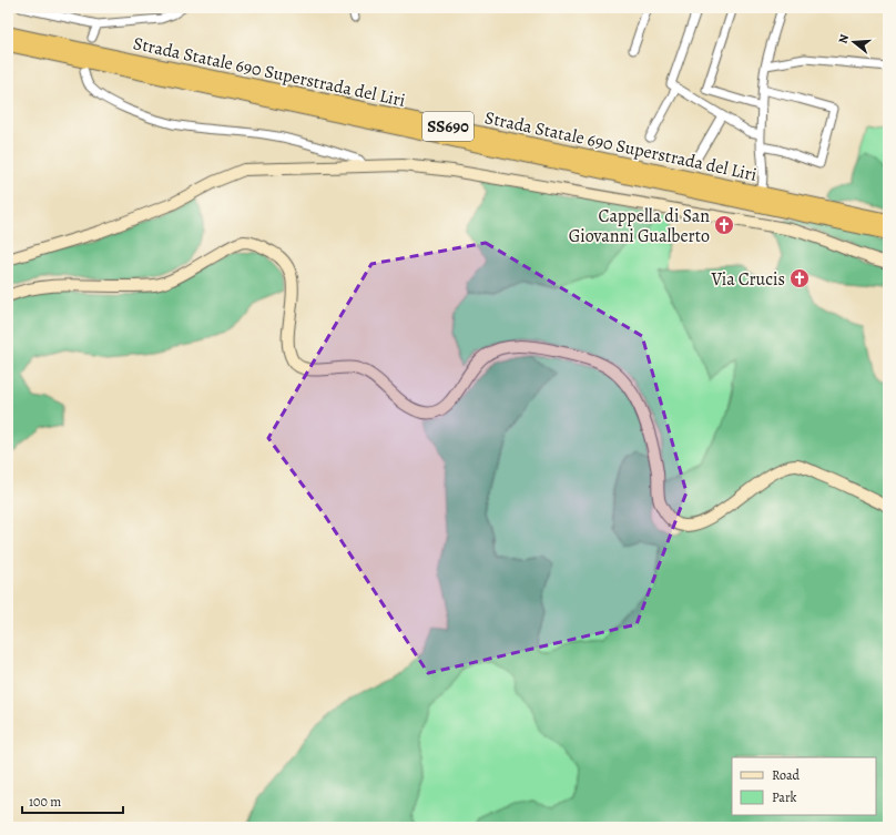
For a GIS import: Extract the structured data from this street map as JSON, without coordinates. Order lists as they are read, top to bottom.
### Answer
{
  "streets": {
    "highway": ["Strada Statale 690 Superstrada del Liri", "SS690"]
  },
  "places": {
    "church": ["Cappella di San Giovanni Gualberto", "Via Crucis"]
  },
  "legend": ["Road", "Park"],
  "scale_bar": "100 m",
  "north": "left"
}
